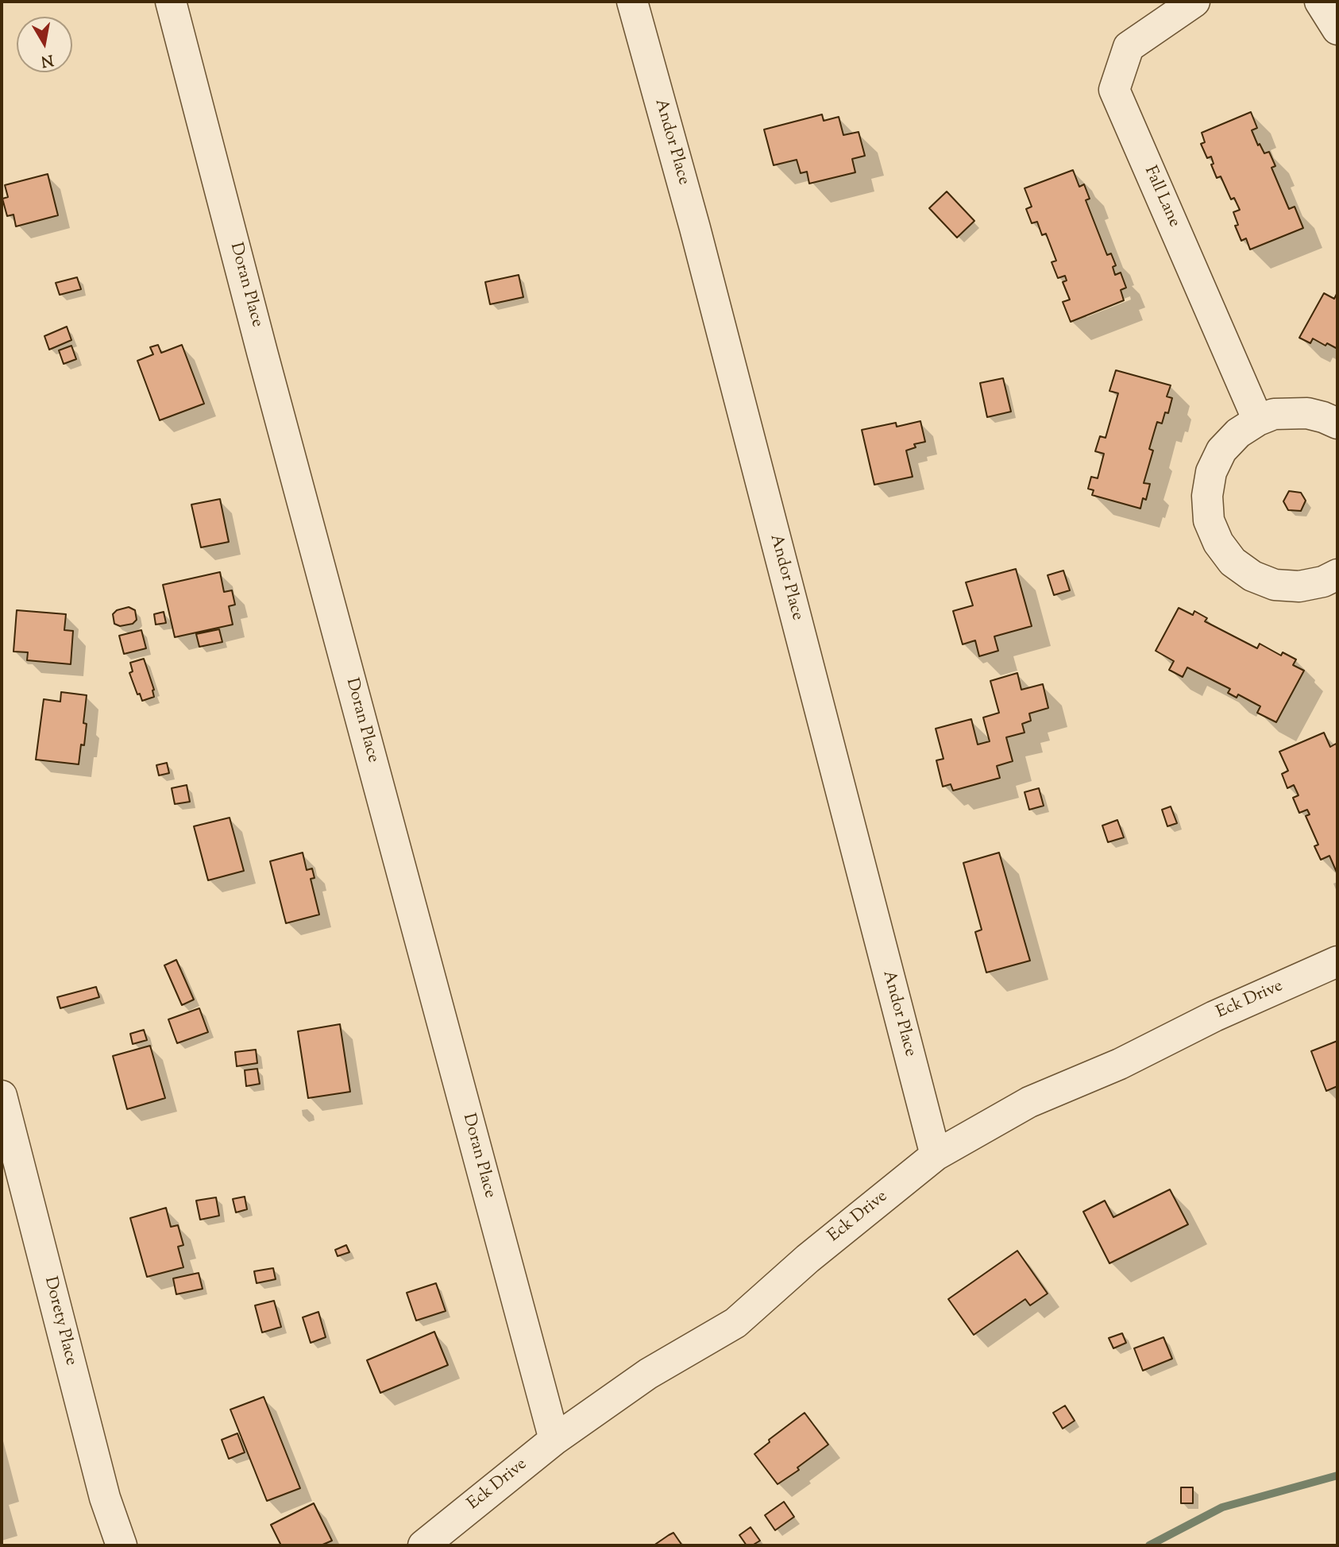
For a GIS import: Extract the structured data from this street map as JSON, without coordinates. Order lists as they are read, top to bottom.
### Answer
{
  "streets": {
    "street": [
      "Andor Place",
      "Fall Lane",
      "Doran Place",
      "Eck Drive",
      "Dorety Place"
    ]
  },
  "crossings": [
    ["Andor Place", "Eck Drive"],
    ["Doran Place", "Eck Drive"]
  ],
  "north": "bottom"
}
